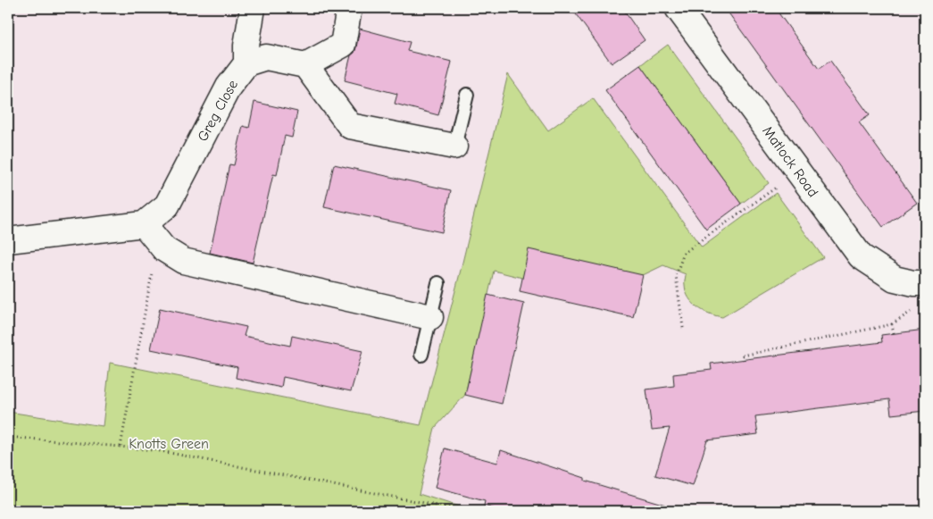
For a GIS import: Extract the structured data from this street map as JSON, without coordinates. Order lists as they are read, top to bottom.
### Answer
{
  "streets": {
    "street": ["Greg Close", "Matlock Road"]
  },
  "parks": ["Knotts Green"]
}
